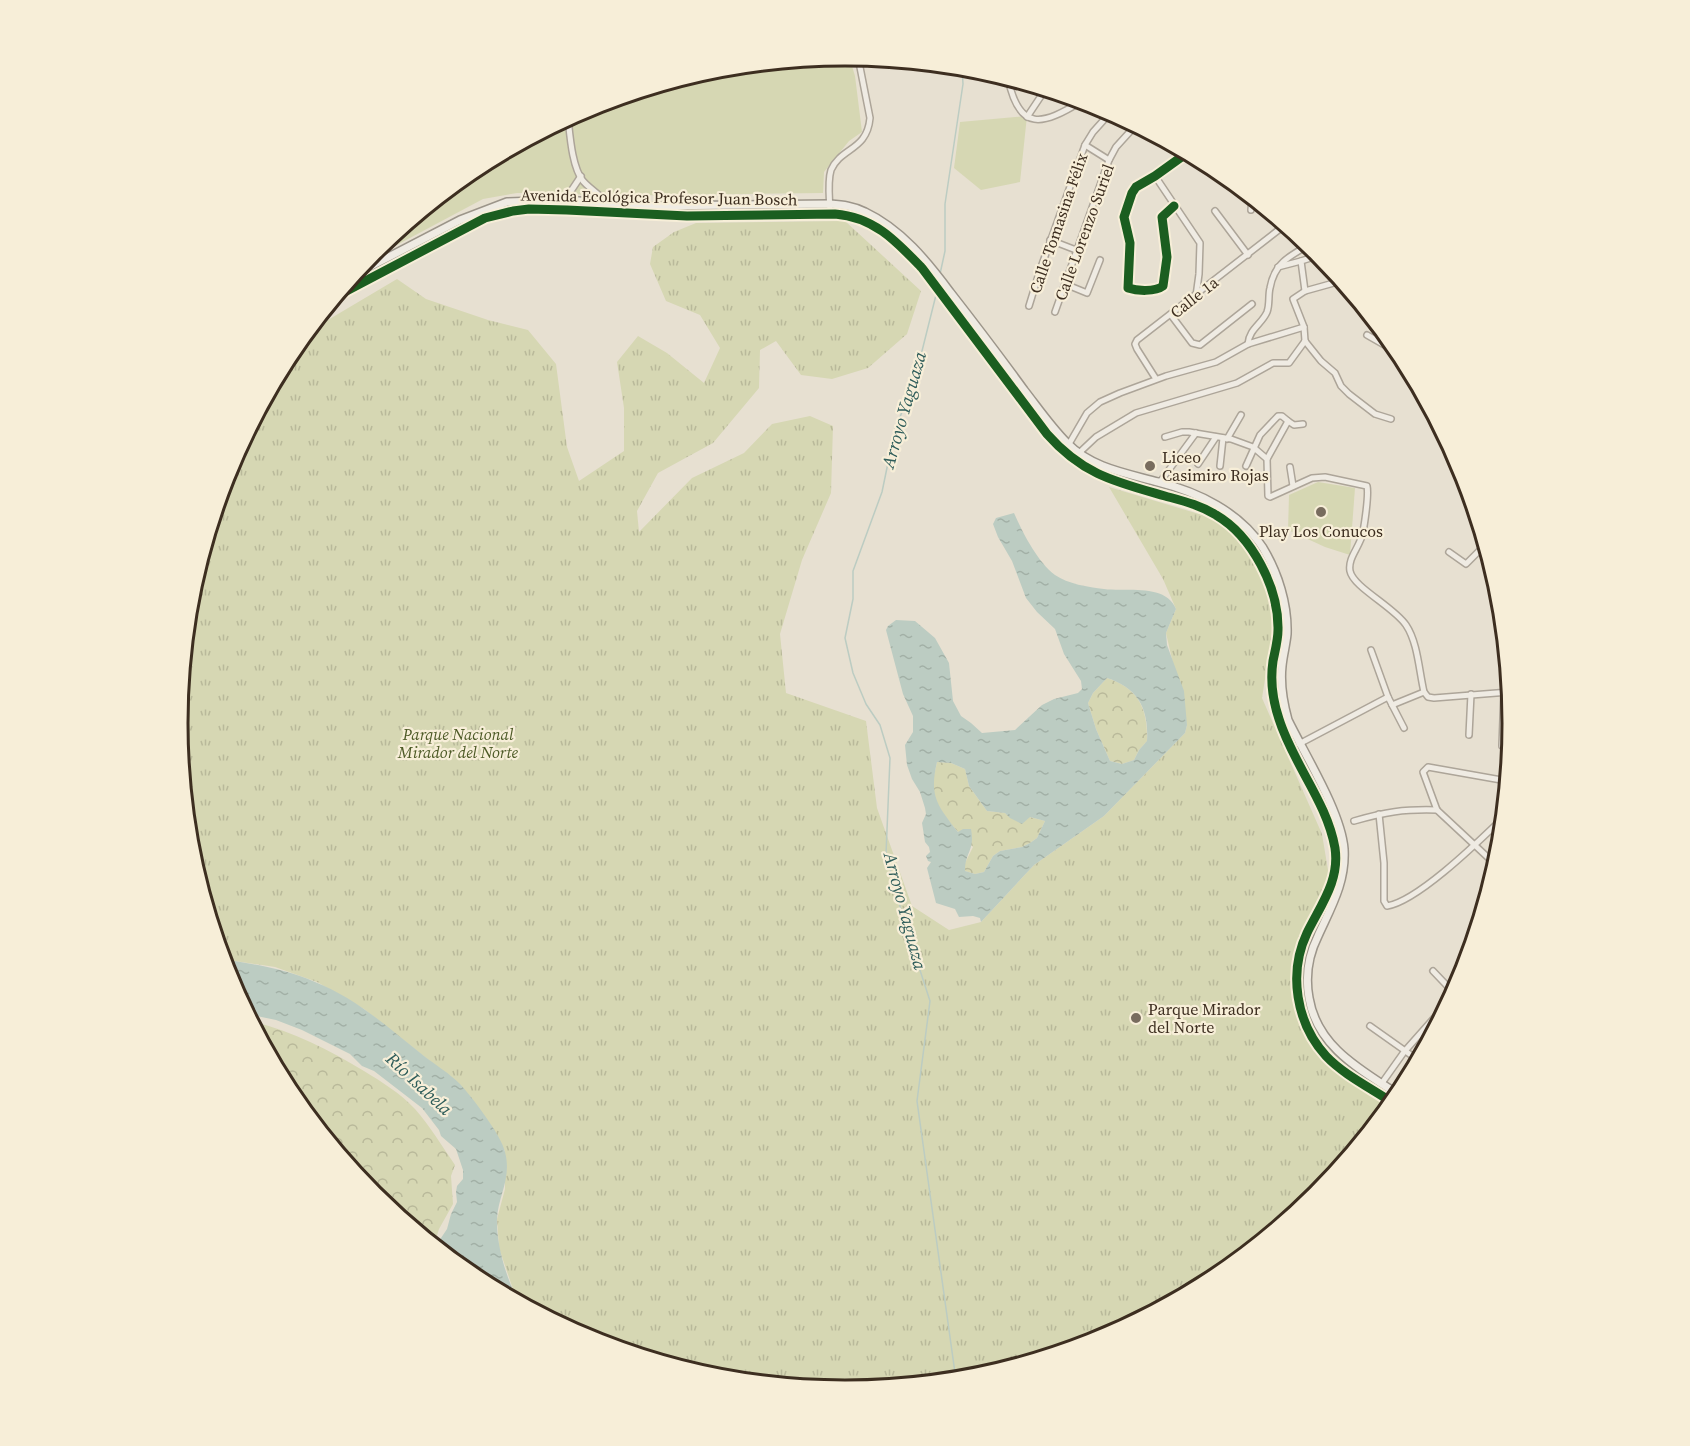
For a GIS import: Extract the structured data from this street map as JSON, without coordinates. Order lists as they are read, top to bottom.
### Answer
{
  "streets": {
    "street": [
      "Avenida Ecológica Profesor Juan Bosch",
      "Calle Tomasina Félix",
      "Calle Lorenzo Suriel",
      "Calle 1a"
    ]
  },
  "water": ["Arroyo Yaguaza", "Río Isabela"],
  "parks": ["Parque Nacional Mirador del Norte"],
  "places": ["Liceo Casimiro Rojas", "Play Los Conucos", "Parque Mirador del Norte"]
}
